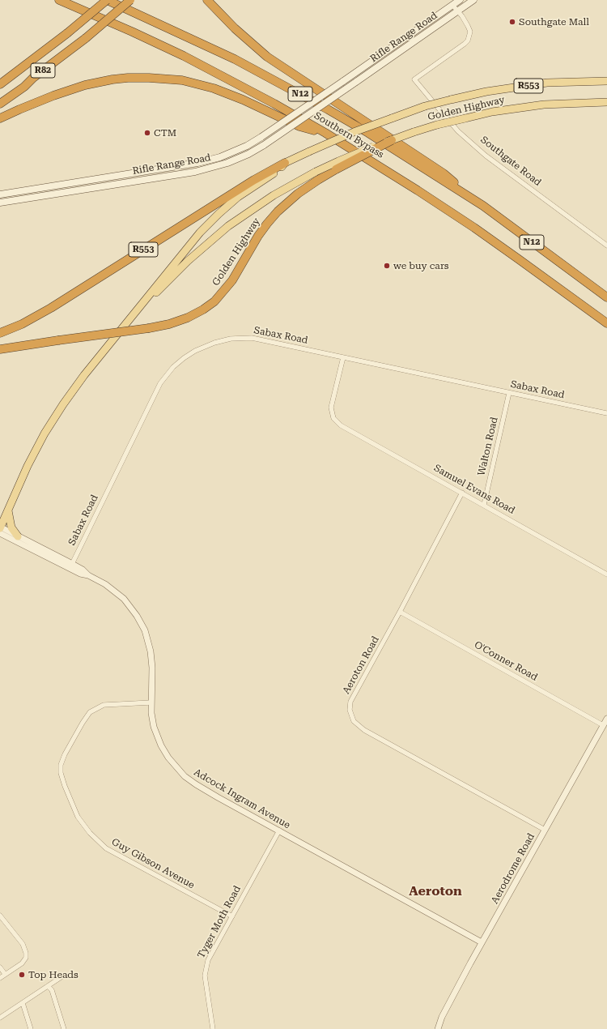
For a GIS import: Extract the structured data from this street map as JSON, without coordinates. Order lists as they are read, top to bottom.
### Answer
{
  "streets": {
    "highway": [
      "R82",
      "R553",
      "N12",
      "Golden Highway",
      "Southern Bypass"
    ],
    "main road": ["Rifle Range Road"],
    "street": [
      "Southgate Road",
      "Sabax Road",
      "Walton Road",
      "Samuel Evans Road",
      "O'Conner Road",
      "Aeroton Road",
      "Adcock Ingram Avenue",
      "Guy Gibson Avenue",
      "Aerodrome Road",
      "Tyger Moth Road"
    ]
  },
  "crossings": [
    ["Rifle Range Road", "Southgate Road"],
    ["R82", "Southern Bypass"],
    ["Sabax Road", "Walton Road"],
    ["Sabax Road", "Samuel Evans Road"],
    ["Sabax Road", "Adcock Ingram Avenue"],
    ["Walton Road", "Samuel Evans Road"],
    ["Samuel Evans Road", "Aeroton Road"],
    ["O'Conner Road", "Aeroton Road"],
    ["O'Conner Road", "Aerodrome Road"],
    ["Aeroton Road", "Aerodrome Road"],
    ["Adcock Ingram Avenue", "Guy Gibson Avenue"],
    ["Adcock Ingram Avenue", "Aerodrome Road"],
    ["Adcock Ingram Avenue", "Tyger Moth Road"],
    ["Guy Gibson Avenue", "Tyger Moth Road"]
  ],
  "districts": ["Aeroton"],
  "places": [
    "Southgate Mall",
    "CTM",
    "we buy cars",
    "Top Heads"
  ]
}
